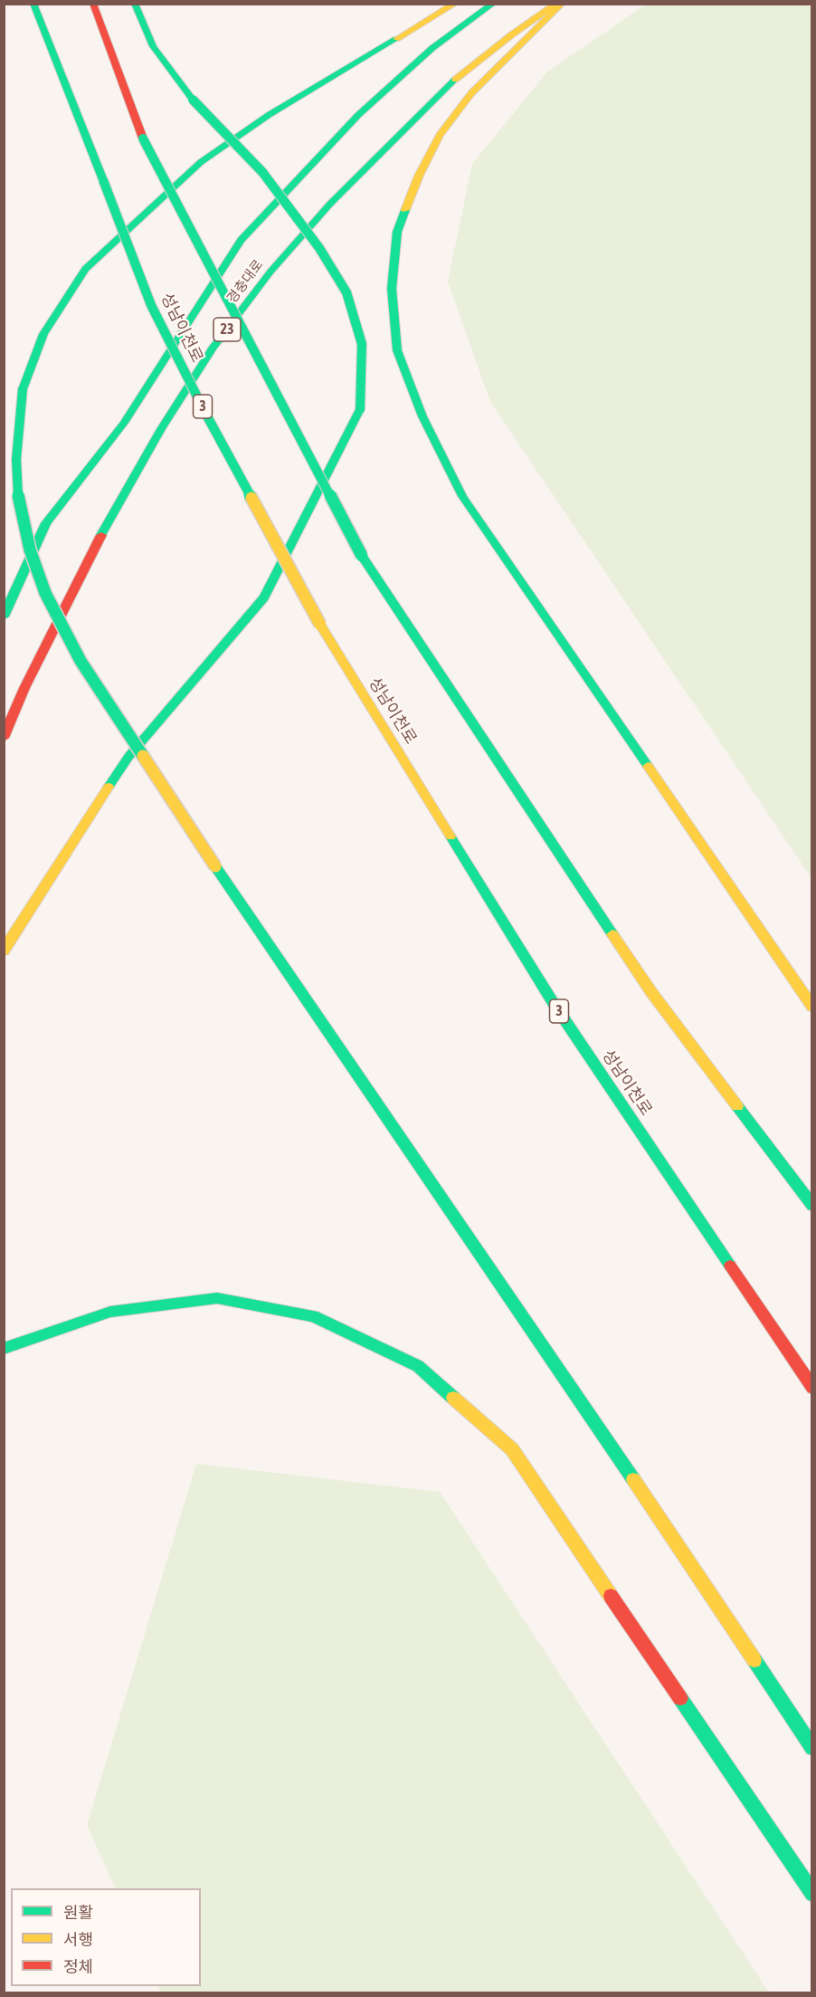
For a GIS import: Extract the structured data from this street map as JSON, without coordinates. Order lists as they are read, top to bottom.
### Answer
{
  "streets": {
    "main road": [
      "경충대로",
      "성남이천로",
      "23",
      "3"
    ]
  },
  "legend": ["원활", "서행", "정체"]
}
